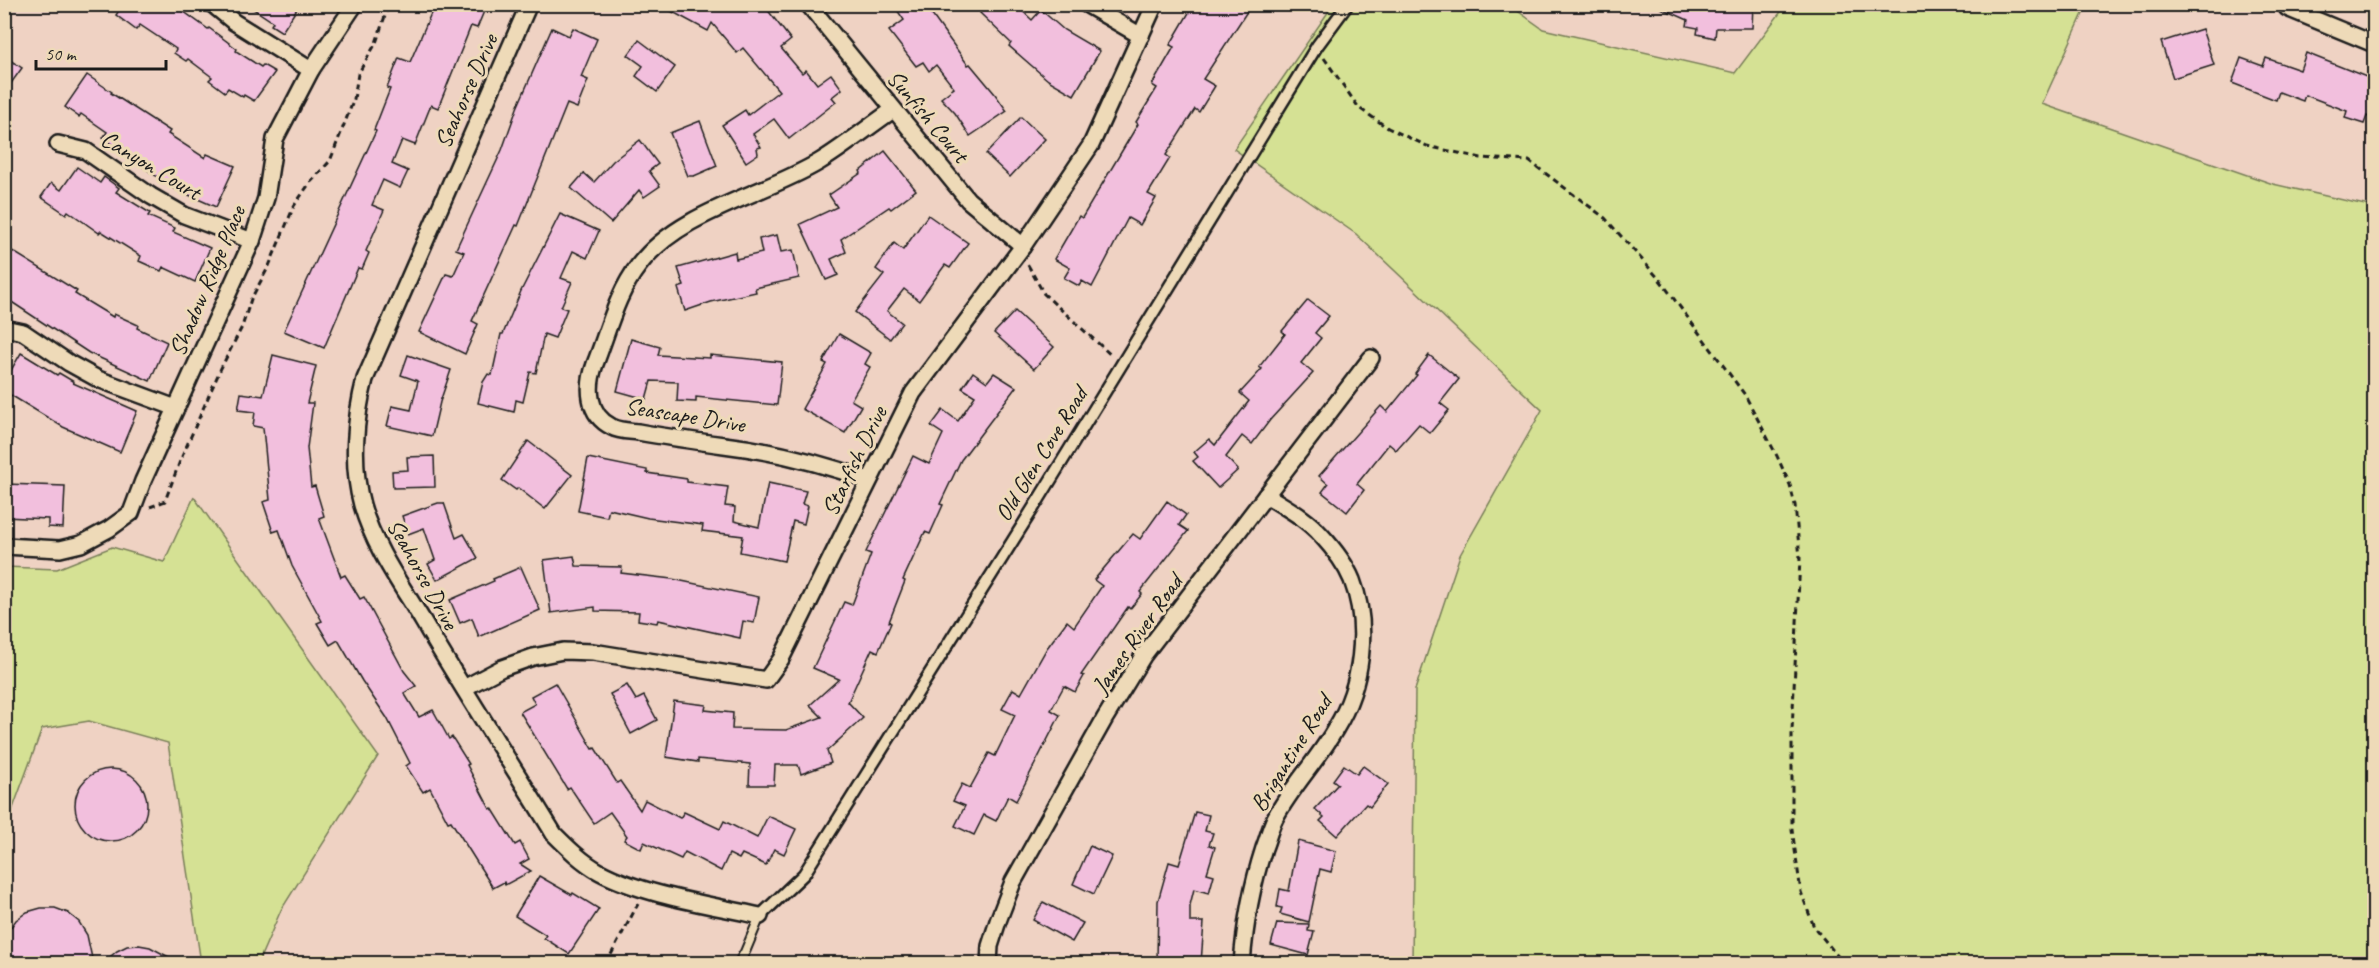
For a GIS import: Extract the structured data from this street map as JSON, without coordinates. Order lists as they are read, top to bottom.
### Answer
{
  "streets": {
    "street": [
      "Seahorse Drive",
      "Sunfish Court",
      "Canyon Court",
      "Shadow Ridge Place",
      "Seascape Drive",
      "Old Glen Cove Road",
      "Starfish Drive",
      "James River Road",
      "Brigantine Road"
    ]
  },
  "crossings": [
    ["Seahorse Drive", "Old Glen Cove Road"],
    ["Seahorse Drive", "Starfish Drive"],
    ["Sunfish Court", "Seascape Drive"],
    ["Sunfish Court", "Starfish Drive"],
    ["Canyon Court", "Shadow Ridge Place"],
    ["Seascape Drive", "Starfish Drive"],
    ["James River Road", "Brigantine Road"]
  ],
  "scale_bar": "50 m"
}
